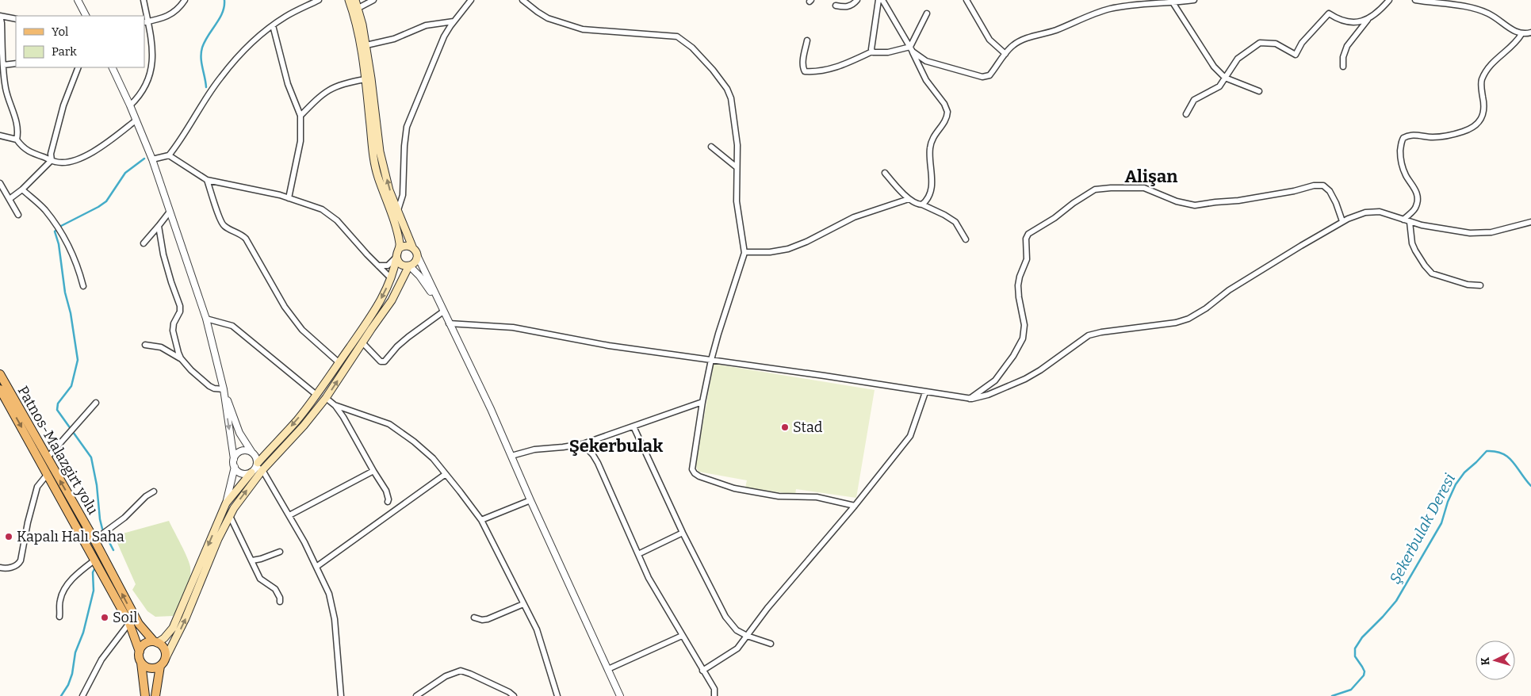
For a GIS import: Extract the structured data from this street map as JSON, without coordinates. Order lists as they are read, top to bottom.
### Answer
{
  "streets": {
    "main road": ["Patnos-Malazgirt yolu"]
  },
  "districts": ["Alişan", "Şekerbulak"],
  "water": ["Şekerbulak Deresi"],
  "places": ["Stad", "Kapalı Halı Saha", "Soil"],
  "legend": ["Yol", "Park"],
  "north": "left"
}
